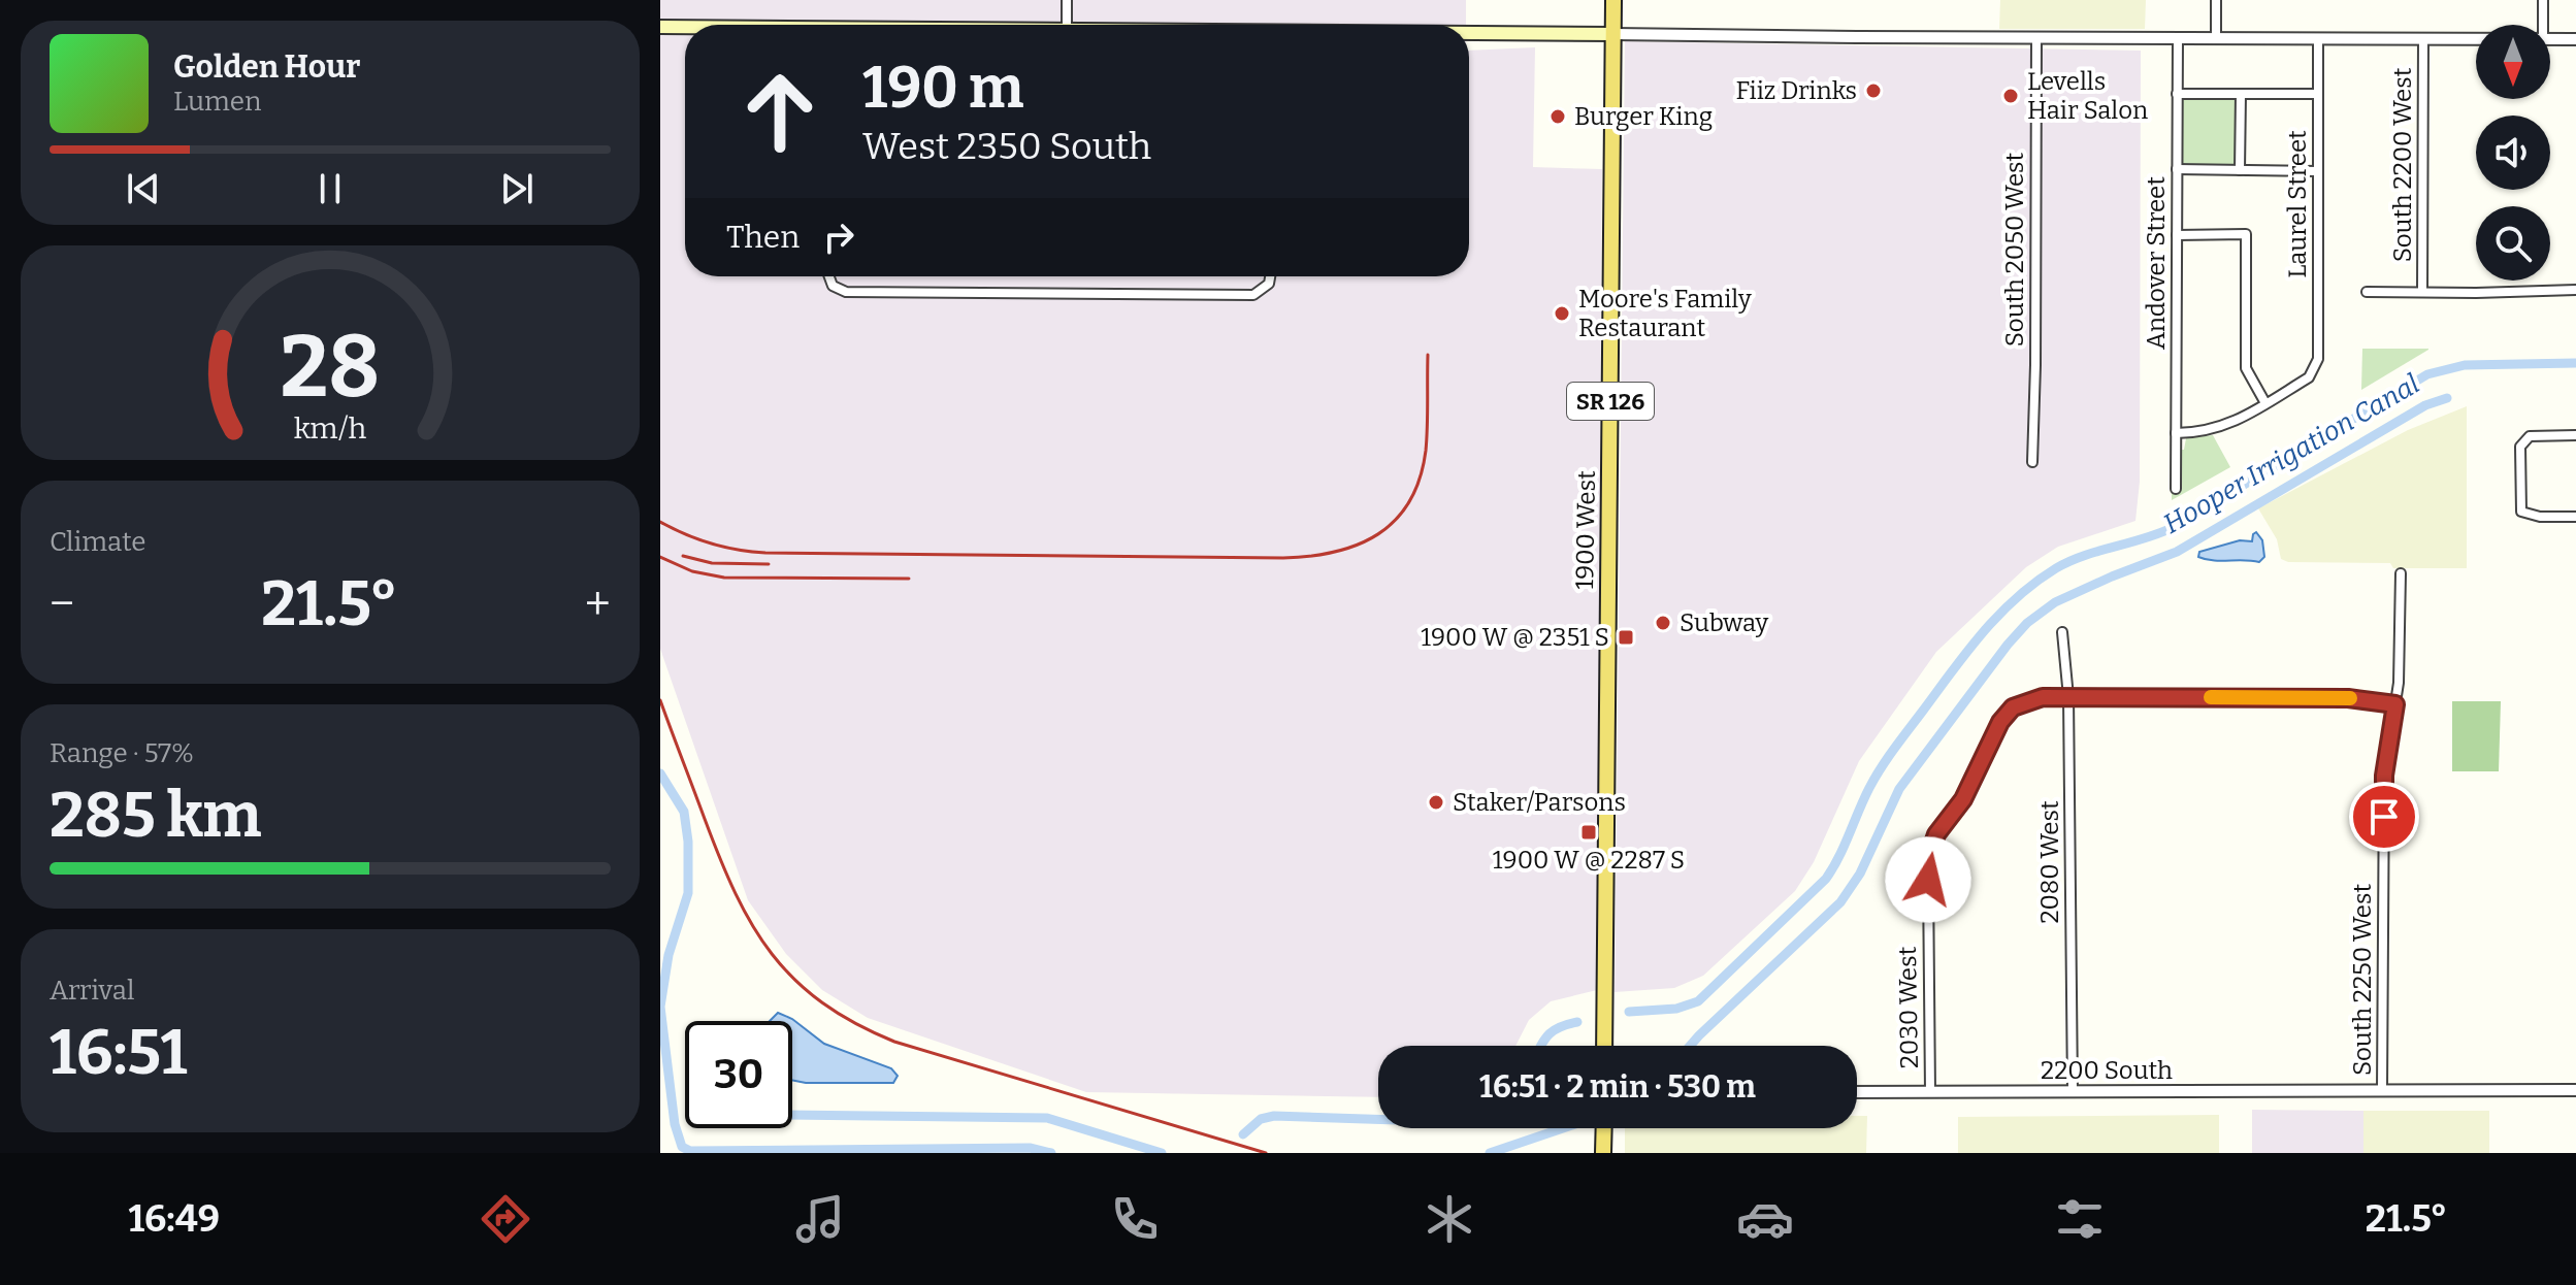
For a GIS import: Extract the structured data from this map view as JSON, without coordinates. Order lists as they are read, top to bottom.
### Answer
{
  "streets": {
    "main road": ["SR 126", "1900 West"],
    "street": [
      "South 2200 West",
      "Laurel Street",
      "South 2050 West",
      "Andover Street",
      "2080 West",
      "South 2250 West",
      "2030 West",
      "2200 South"
    ]
  },
  "crossings": [
    ["2080 West", "2030 West"],
    ["2080 West", "2200 South"],
    ["South 2250 West", "2030 West"],
    ["South 2250 West", "2200 South"],
    ["2030 West", "2200 South"]
  ],
  "water": ["Hooper Irrigation Canal"],
  "places": {
    "other": [
      "Fiiz Drinks",
      "Levells Hair Salon",
      "Burger King",
      "Moore's Family Restaurant",
      "Subway",
      "Staker/Parsons"
    ],
    "transit": ["1900 W @ 2351 S", "1900 W @ 2287 S"]
  },
  "north": "bottom",
  "page": {
    "turn": ["190 m", "West 2350 South"],
    "song": ["Golden Hour", "Lumen"],
    "then": "Then",
    "tile": [
      "Climate",
      ["Range · 57%", "285 km"],
      ["Arrival", "16:51"]
    ],
    "heat": ["−", "21.5°", "+"],
    "limit": "30",
    "trip": "16:51 · 2 min · 530 m",
    "tabs": ["16:49", "21.5°"],
    "gauge": ["28", "km/h"]
  }
}
